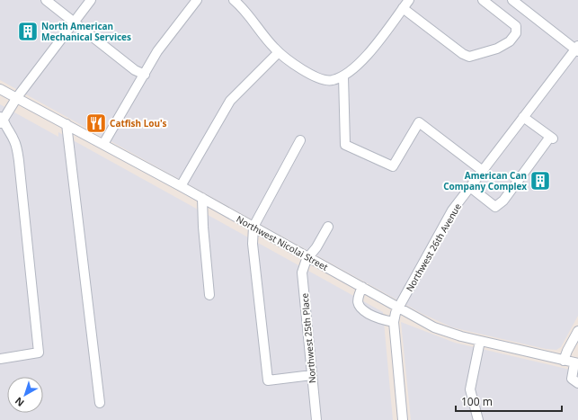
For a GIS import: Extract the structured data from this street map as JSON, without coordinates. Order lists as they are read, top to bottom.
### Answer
{
  "streets": {
    "street": ["Northwest Nicolai Street", "Northwest 26th Avenue", "Northwest 25th Place"]
  },
  "crossings": [
    ["Northwest Nicolai Street", "Northwest 26th Avenue"],
    ["Northwest Nicolai Street", "Northwest 25th Place"]
  ],
  "places": {
    "building": ["North American Mechanical Services", "American Can Company Complex"],
    "restaurant": ["Catfish Lou's"]
  },
  "scale_bar": "100 m",
  "north": "bottom left"
}
